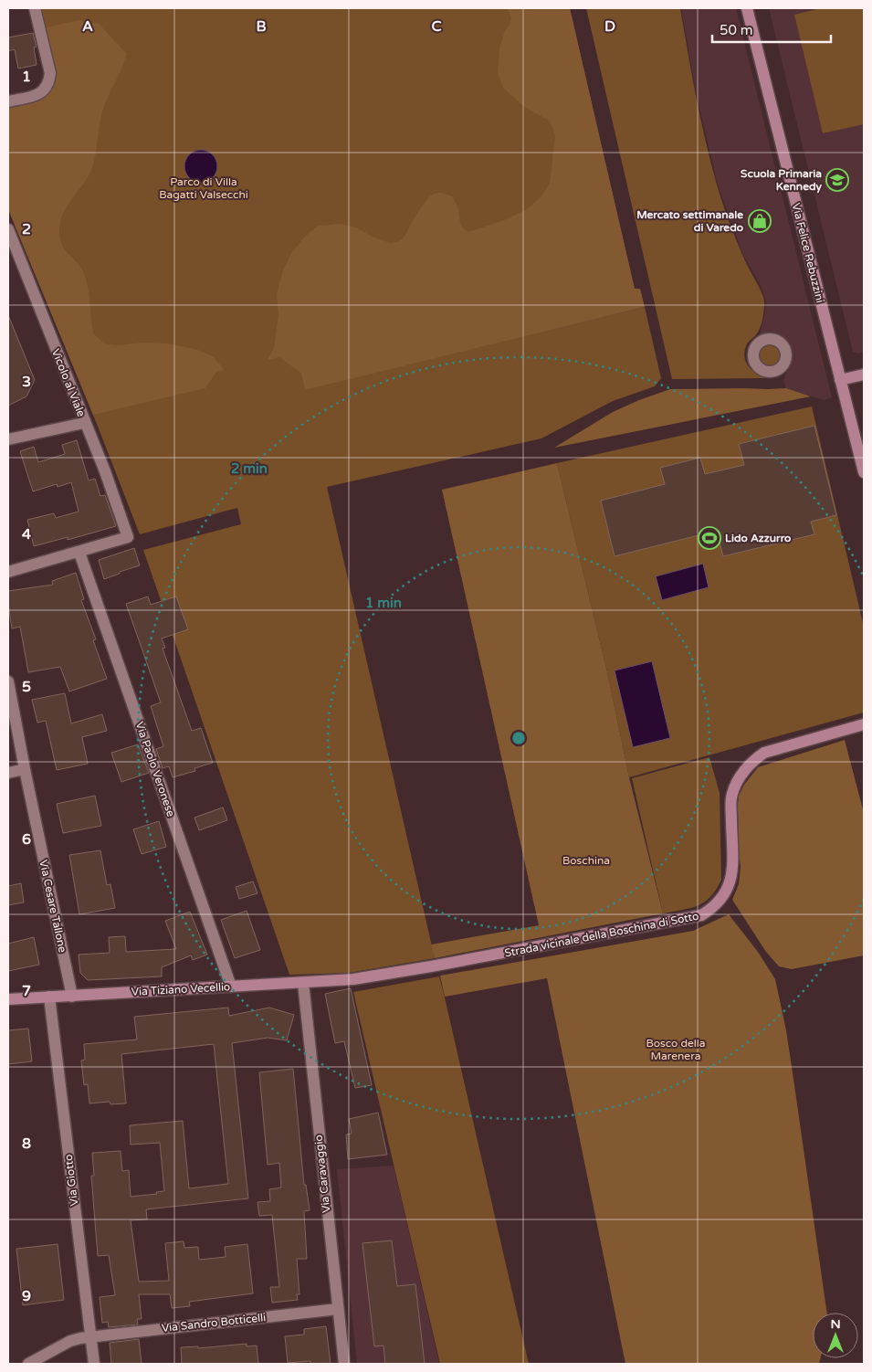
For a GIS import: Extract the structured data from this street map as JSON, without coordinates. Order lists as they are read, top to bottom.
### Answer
{
  "streets": {
    "street": [
      "Via Felice Rebuzzini",
      "Vicolo al Viale",
      "Via Paolo Veronese",
      "Via Cesare Tallone",
      "Strada vicinale della Boschina di Sotto",
      "Via Tiziano Vecellio",
      "Via Caravaggio",
      "Via Giotto",
      "Via Sandro Botticelli"
    ]
  },
  "crossings": [
    ["Vicolo al Viale", "Via Paolo Veronese"],
    ["Via Paolo Veronese", "Via Tiziano Vecellio"],
    ["Via Cesare Tallone", "Via Tiziano Vecellio"],
    ["Strada vicinale della Boschina di Sotto", "Via Tiziano Vecellio"],
    ["Via Tiziano Vecellio", "Via Caravaggio"],
    ["Via Tiziano Vecellio", "Via Giotto"],
    ["Via Caravaggio", "Via Sandro Botticelli"],
    ["Via Giotto", "Via Sandro Botticelli"]
  ],
  "parks": ["Parco di Villa Bagatti Valsecchi", "Boschina", "Bosco della Marenera"],
  "places": {
    "school or university": ["Scuola Primaria Kennedy"],
    "shop": ["Mercato settimanale di Varedo"],
    "sports": ["Lido Azzurro"]
  },
  "scale_bar": "50 m",
  "north": "top",
  "grid": {
    "columns": [
      "A",
      "B",
      "C",
      "D"
    ],
    "rows": [
      "1",
      "2",
      "3",
      "4",
      "5",
      "6",
      "7",
      "8",
      "9"
    ]
  },
  "rings": ["2 min", "1 min"]
}
